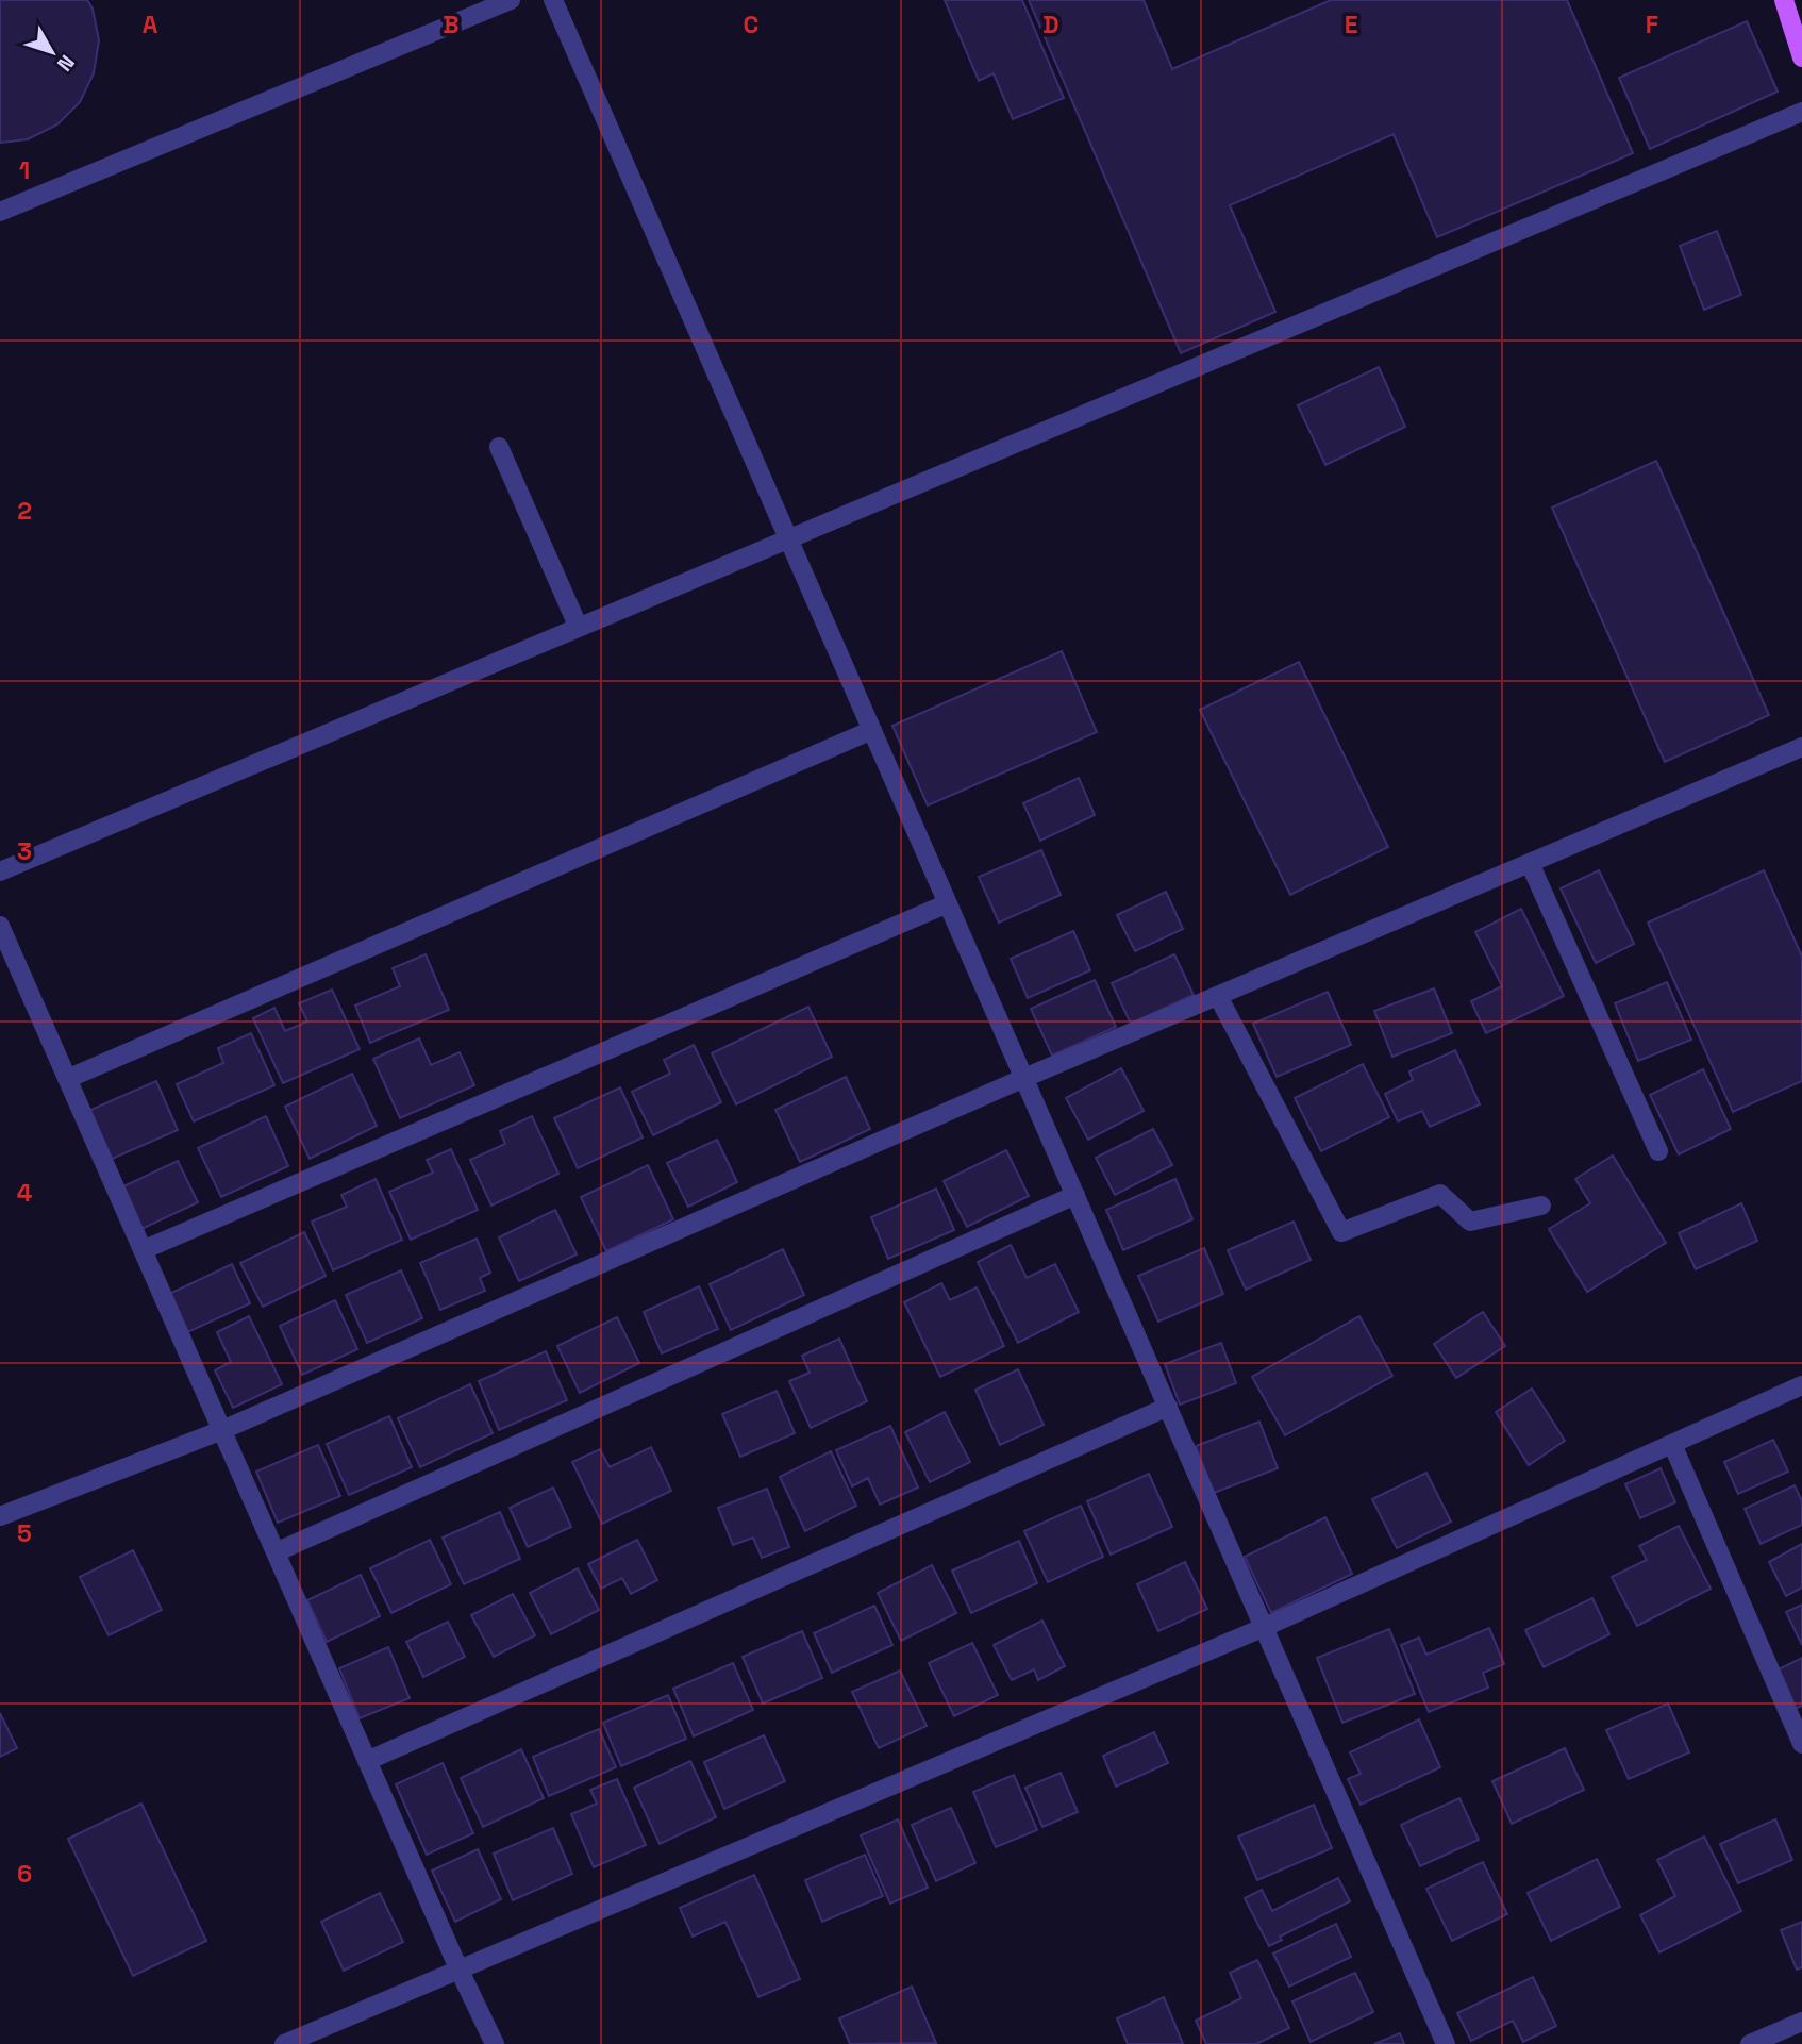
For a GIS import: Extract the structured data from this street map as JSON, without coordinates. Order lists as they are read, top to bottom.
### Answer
{
  "north": "bottom right",
  "grid": {
    "columns": [
      "A",
      "B",
      "C",
      "D",
      "E",
      "F"
    ],
    "rows": [
      "1",
      "2",
      "3",
      "4",
      "5",
      "6"
    ]
  }
}
